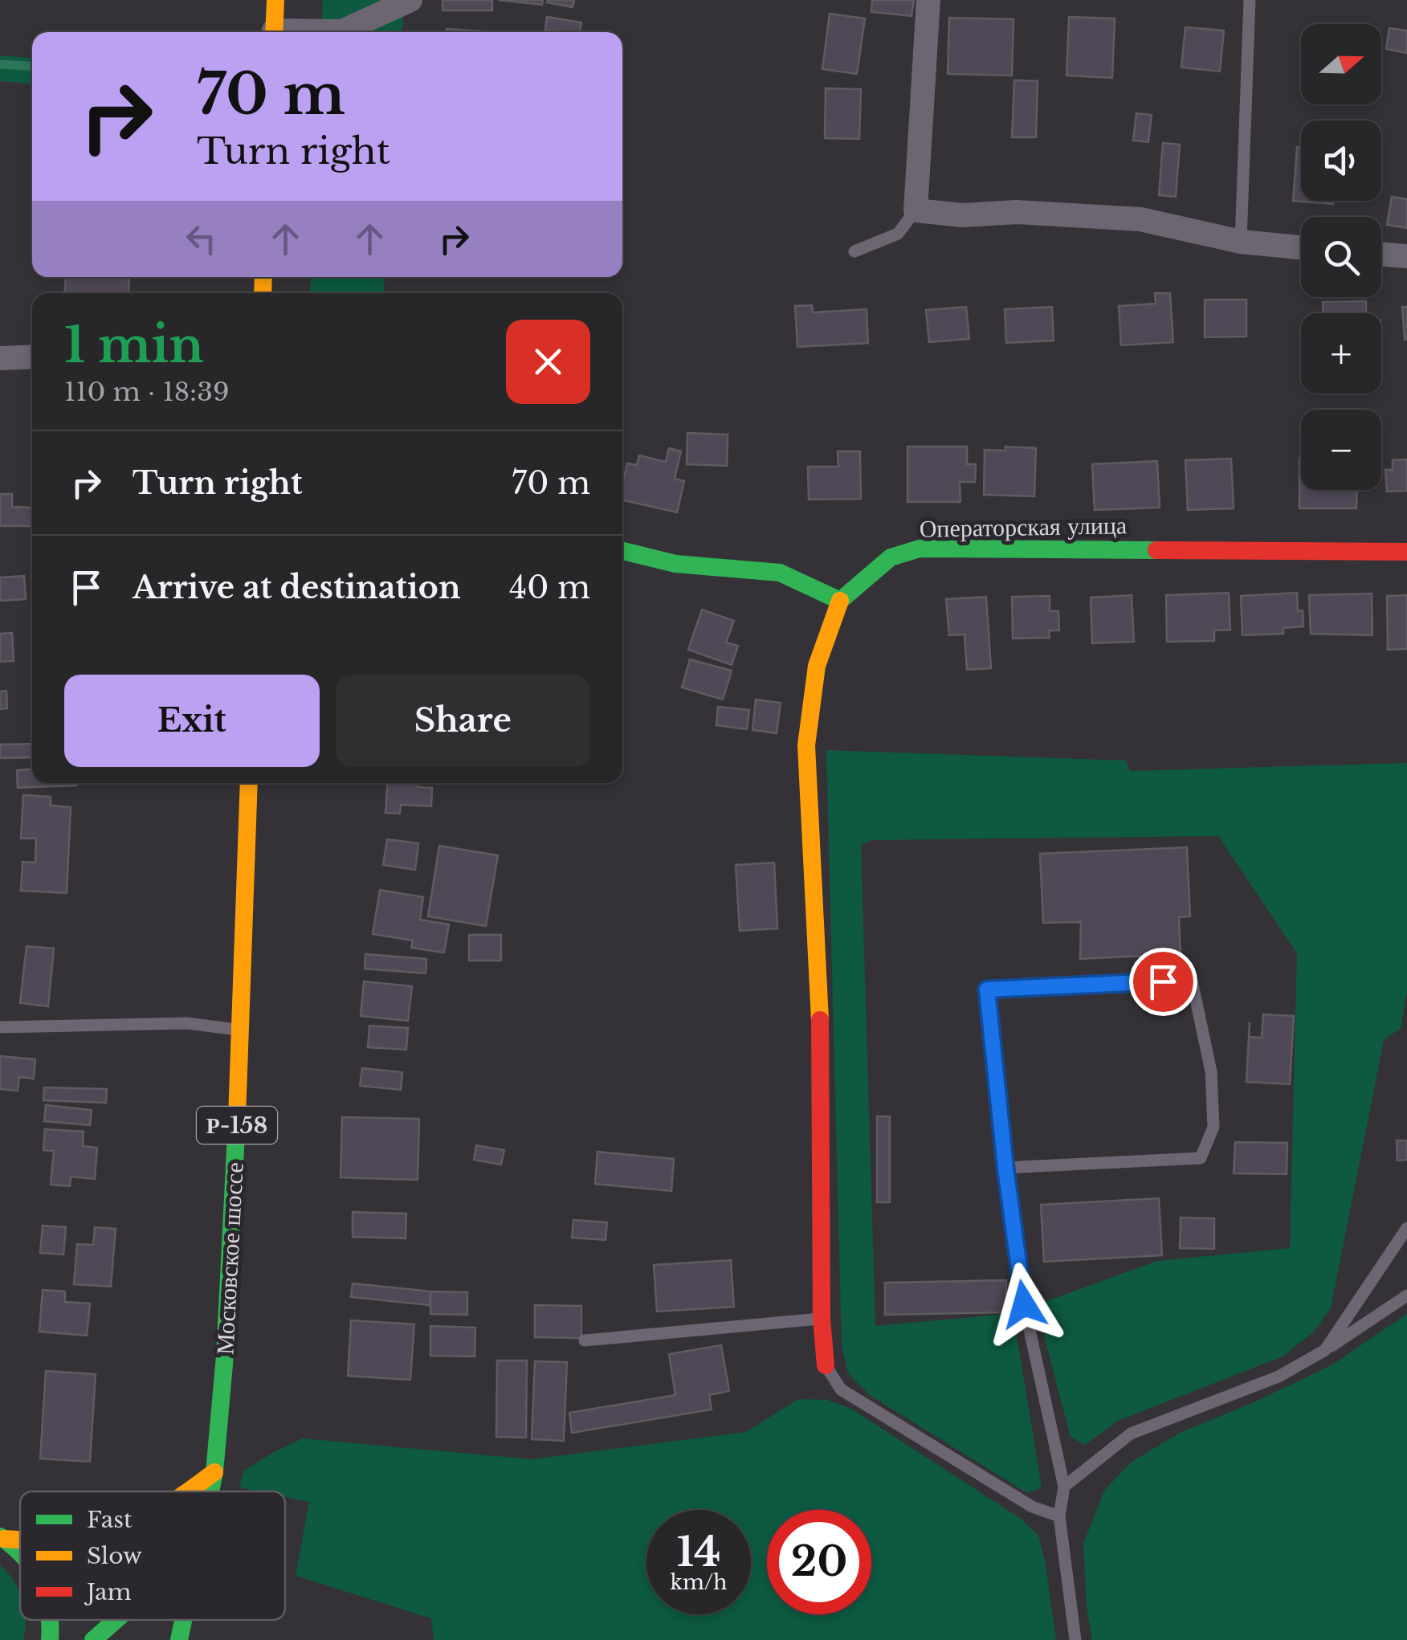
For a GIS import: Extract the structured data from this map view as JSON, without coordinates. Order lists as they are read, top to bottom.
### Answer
{
  "streets": {
    "street": ["Операторская улица", "Р-158", "Московское шоссе"]
  },
  "legend": ["Fast", "Slow", "Jam"],
  "north": "right",
  "page": {
    "map_buttons": ["+", "−"],
    "turn": ["70 m", "Turn right"],
    "heading": ["1 min", "110 m · 18:39"],
    "list": [
      {
        "name": "Turn right",
        "value": "70 m"
      },
      {
        "name": "Arrive at destination",
        "value": "40 m"
      }
    ],
    "buttons": ["Exit", "Share"],
    "speed": "14 km/h",
    "limit": "20"
  }
}
